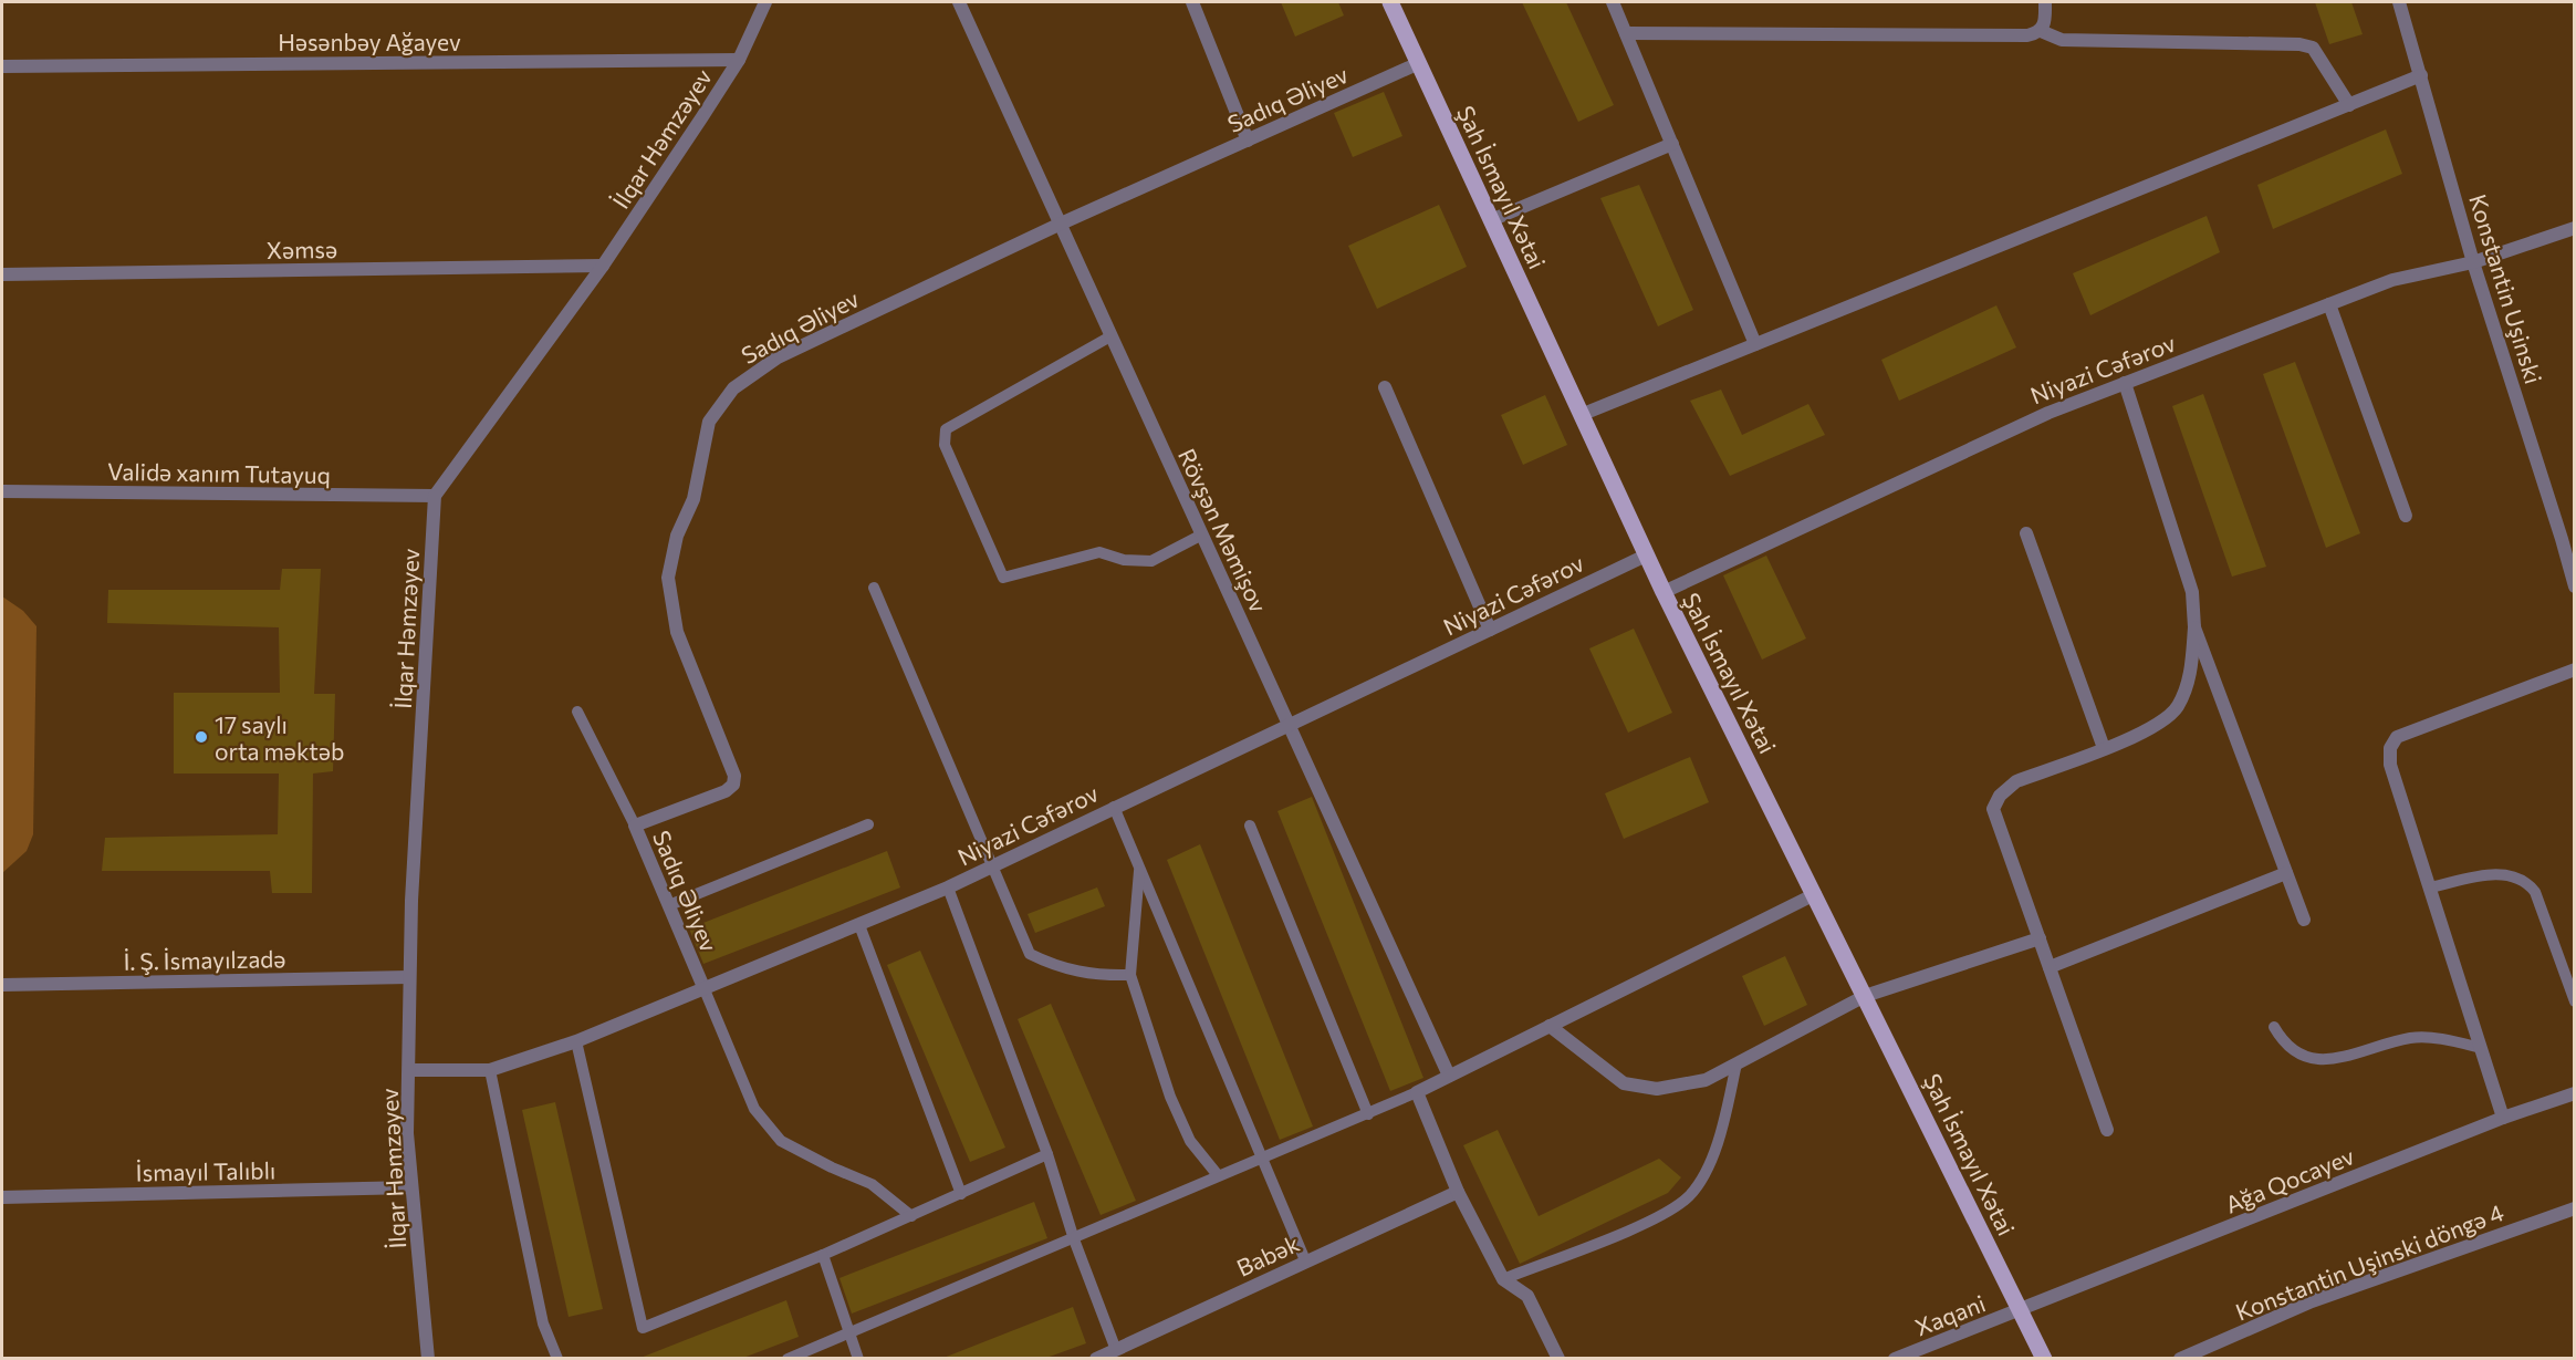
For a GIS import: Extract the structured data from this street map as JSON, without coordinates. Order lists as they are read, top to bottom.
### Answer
{
  "streets": {
    "main road": ["Şah İsmayıl Xətai"],
    "street": [
      "Həsənbəy Ağayev",
      "Sadıq Əliyev",
      "İlqar Həmzəyev",
      "Xəmsə",
      "Konstantin Uşinski",
      "Niyazi Cəfərov",
      "Validə xanım Tutayuq",
      "Rövşən Məmişov",
      "İ. Ş. İsmayılzadə",
      "İsmayıl Talıblı",
      "Ağa Qocayev",
      "Babək",
      "Konstantin Uşinski döngə 4",
      "Xaqani"
    ]
  },
  "crossings": [
    ["Həsənbəy Ağayev", "İlqar Həmzəyev"],
    ["Sadıq Əliyev", "Şah İsmayıl Xətai"],
    ["Sadıq Əliyev", "Niyazi Cəfərov"],
    ["Sadıq Əliyev", "Rövşən Məmişov"],
    ["İlqar Həmzəyev", "Xəmsə"],
    ["İlqar Həmzəyev", "Niyazi Cəfərov"],
    ["İlqar Həmzəyev", "Validə xanım Tutayuq"],
    ["İlqar Həmzəyev", "İ. Ş. İsmayılzadə"],
    ["İlqar Həmzəyev", "İsmayıl Talıblı"],
    ["Şah İsmayıl Xətai", "Niyazi Cəfərov"],
    ["Şah İsmayıl Xətai", "Ağa Qocayev"],
    ["Şah İsmayıl Xətai", "Xaqani"],
    ["Konstantin Uşinski", "Niyazi Cəfərov"],
    ["Niyazi Cəfərov", "Rövşən Məmişov"],
    ["Ağa Qocayev", "Xaqani"]
  ],
  "places": ["17 saylı orta məktəb"]
}
